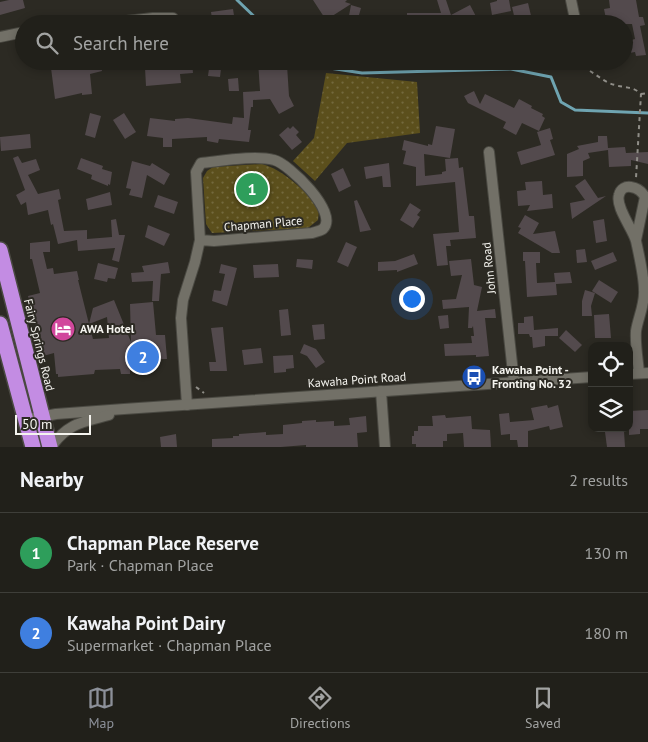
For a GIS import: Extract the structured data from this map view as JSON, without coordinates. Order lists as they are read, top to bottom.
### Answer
{
  "streets": {
    "highway": ["Fairy Springs Road"],
    "street": ["Chapman Place", "John Road", "Kawaha Point Road"]
  },
  "crossings": [
    ["Chapman Place", "Kawaha Point Road"],
    ["John Road", "Kawaha Point Road"],
    ["Fairy Springs Road", "Kawaha Point Road"]
  ],
  "places": {
    "hotel": ["AWA Hotel"],
    "bus stop": ["Kawaha Point - Fronting No. 32"]
  },
  "scale_bar": "50 m",
  "page": {
    "search": "Search here",
    "pins": ["1", "2"],
    "scale": "50 m",
    "heading": ["Nearby", "2 results"],
    "list": [
      {
        "mark": "1",
        "name": "Chapman Place Reserve",
        "note": "Park · Chapman Place",
        "value": "130 m"
      },
      {
        "mark": "2",
        "name": "Kawaha Point Dairy",
        "note": "Supermarket · Chapman Place",
        "value": "180 m"
      }
    ],
    "nav": ["Map", "Directions", "Saved"]
  }
}
